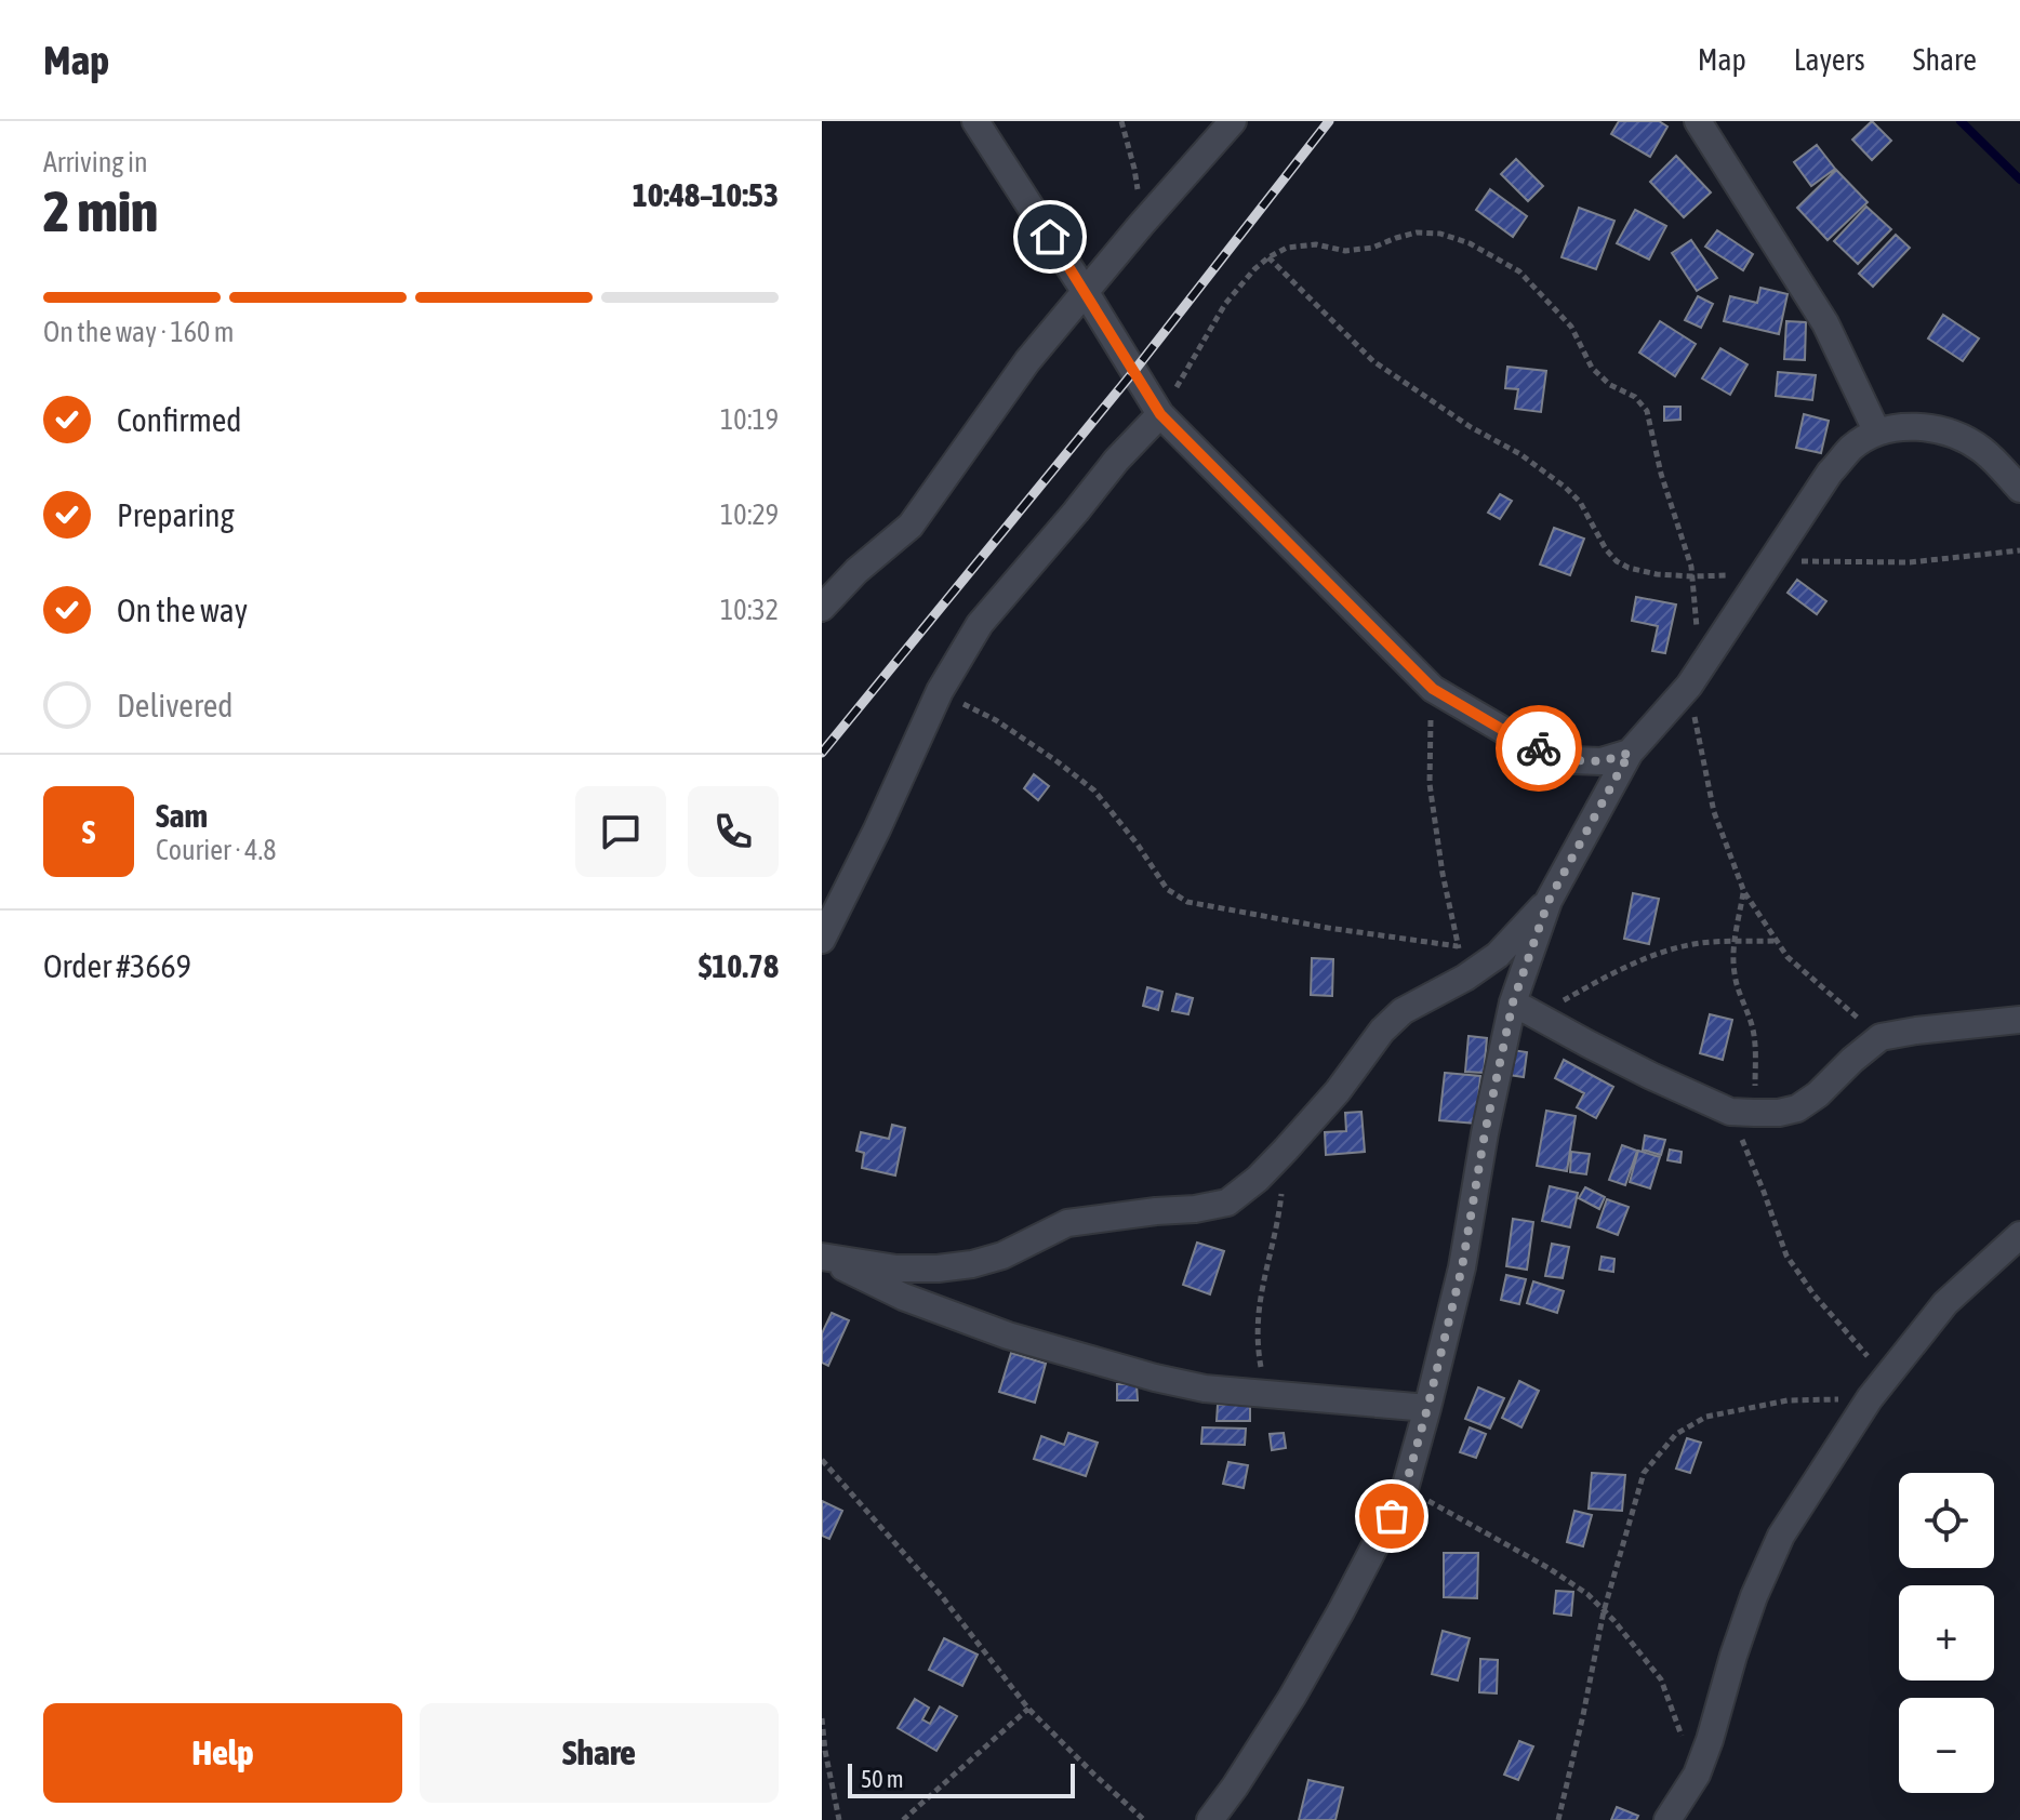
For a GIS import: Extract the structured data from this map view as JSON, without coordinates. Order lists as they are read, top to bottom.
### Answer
{
  "scale_bar": "50 m",
  "page": {
    "header": "Map",
    "nav": ["Map", "Layers", "Share"],
    "heading": ["2 min", "Arriving in", "10:48–10:53"],
    "panel": [
      "Sam",
      "Courier · 4.8",
      "Order #3669",
      "$10.78"
    ],
    "bar": "On the way · 160 m",
    "list": [
      ["Confirmed", "10:19"],
      ["Preparing", "10:29"],
      ["On the way", "10:32"],
      "Delivered"
    ],
    "round": "S",
    "map_buttons": ["+", "−"],
    "buttons": ["Help", "Share"],
    "scale": "50 m"
  }
}
